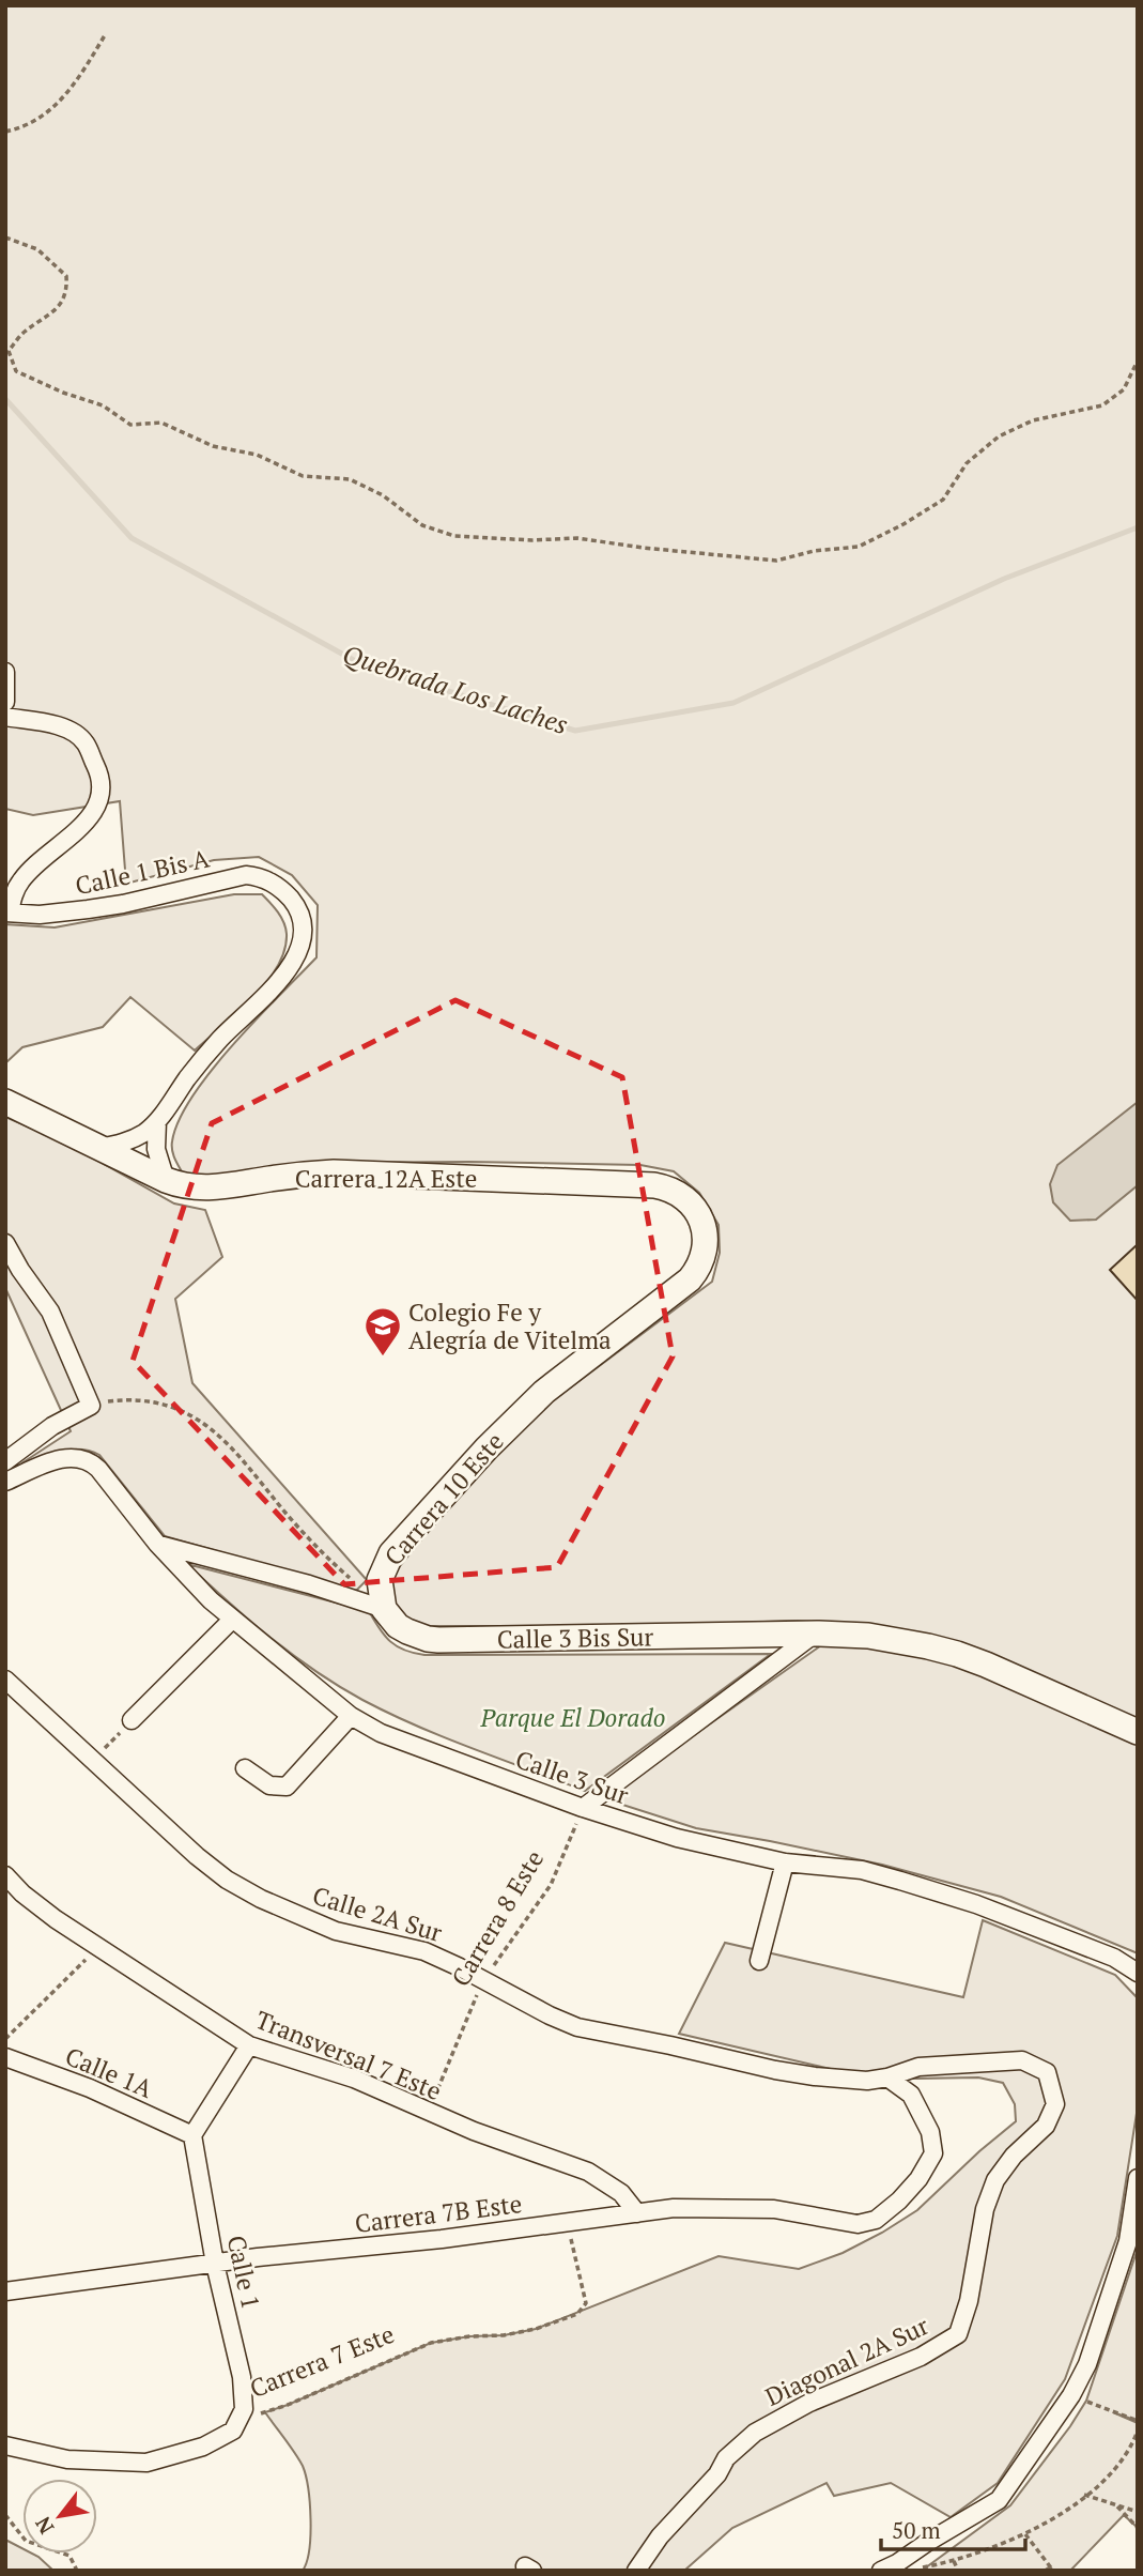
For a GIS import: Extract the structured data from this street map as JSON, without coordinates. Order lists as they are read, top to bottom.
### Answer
{
  "streets": {
    "street": [
      "Calle 1 Bis A",
      "Carrera 12A Este",
      "Carrera 10 Este",
      "Calle 3 Bis Sur",
      "Calle 3 Sur",
      "Calle 2A Sur",
      "Transversal 7 Este",
      "Calle 1A",
      "Carrera 7B Este",
      "Calle 1",
      "Carrera 7 Este",
      "Diagonal 2A Sur"
    ],
    "path": ["Carrera 8 Este"]
  },
  "crossings": [
    ["Carrera 12A Este", "Carrera 10 Este"],
    ["Carrera 10 Este", "Calle 3 Bis Sur"],
    ["Calle 3 Sur", "Carrera 8 Este"],
    ["Calle 2A Sur", "Carrera 8 Este"],
    ["Calle 2A Sur", "Carrera 7B Este"],
    ["Calle 2A Sur", "Diagonal 2A Sur"],
    ["Carrera 8 Este", "Transversal 7 Este"],
    ["Transversal 7 Este", "Carrera 7B Este"],
    ["Calle 1A", "Calle 1"],
    ["Carrera 7B Este", "Calle 1"],
    ["Carrera 7B Este", "Carrera 7 Este"],
    ["Carrera 7B Este", "Diagonal 2A Sur"],
    ["Calle 1", "Carrera 7 Este"]
  ],
  "water": ["Quebrada Los Laches"],
  "parks": ["Parque El Dorado"],
  "places": {
    "school or university": ["Colegio Fe y Alegría de Vitelma"]
  },
  "scale_bar": "50 m",
  "north": "bottom left"
}
